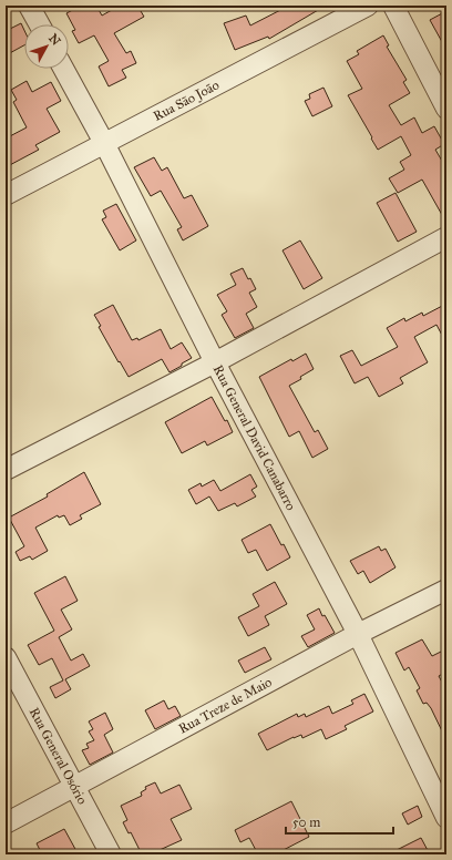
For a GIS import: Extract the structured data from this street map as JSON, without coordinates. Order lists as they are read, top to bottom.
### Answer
{
  "streets": {
    "street": [
      "Rua São João",
      "Rua General David Canabarro",
      "Rua Treze de Maio",
      "Rua General Osório"
    ]
  },
  "crossings": [
    ["Rua São João", "Rua General David Canabarro"],
    ["Rua General David Canabarro", "Rua Treze de Maio"],
    ["Rua Treze de Maio", "Rua General Osório"]
  ],
  "scale_bar": "50 m",
  "north": "top right"
}
